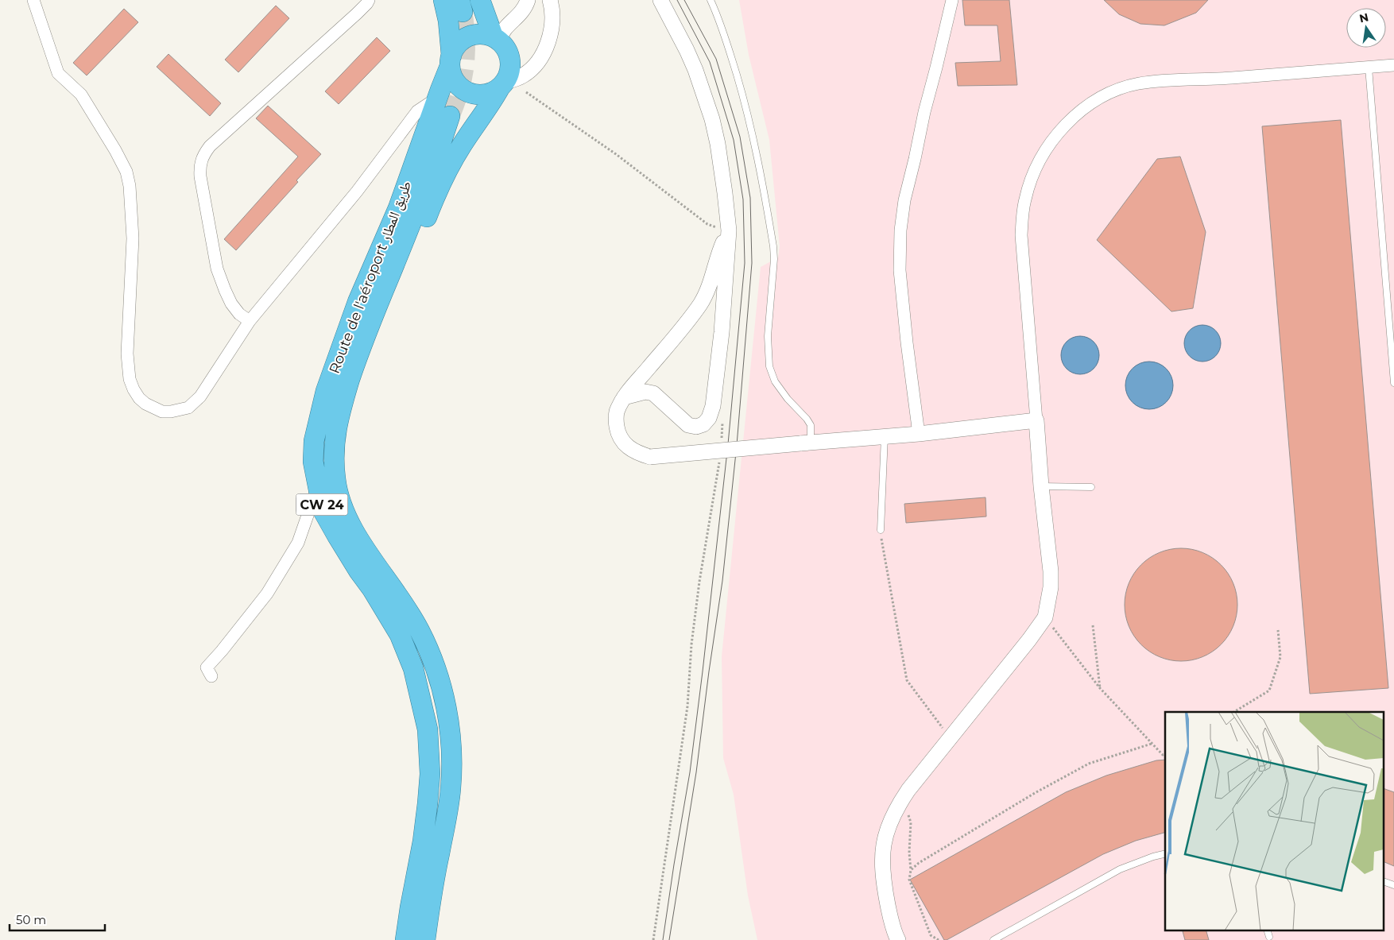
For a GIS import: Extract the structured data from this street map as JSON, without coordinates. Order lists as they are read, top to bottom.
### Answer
{
  "streets": {
    "highway": ["Route de l'aéroport طريق المطار", "CW 24"]
  },
  "crossings": [
    ["Route de l'aéroport طريق المطار", "CW 24"]
  ],
  "scale_bar": "50 m",
  "north": "top"
}
